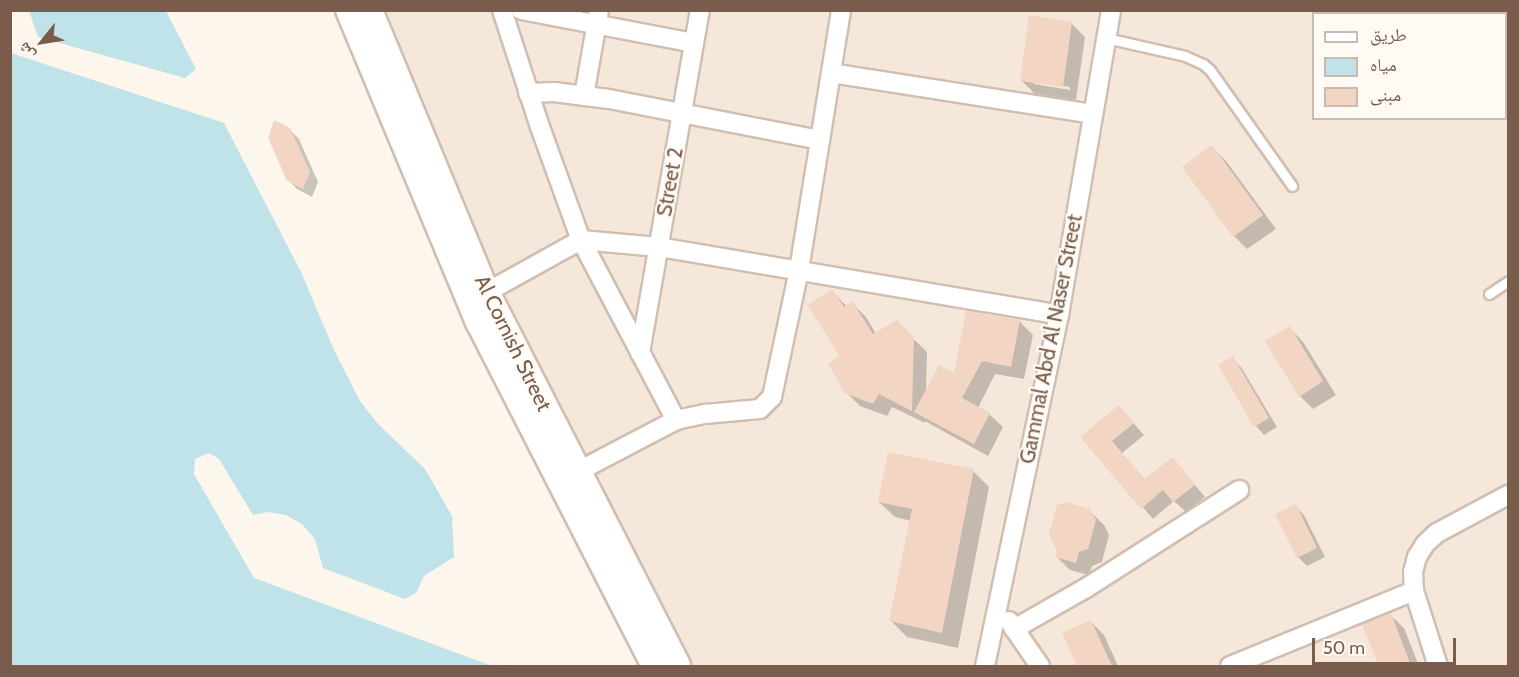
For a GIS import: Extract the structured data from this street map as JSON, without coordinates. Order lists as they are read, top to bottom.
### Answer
{
  "streets": {
    "street": ["Street 2", "Gammal Abd Al Naser Street", "Al Cornish Street"]
  },
  "legend": ["طريق", "مياه", "مبنى"],
  "scale_bar": "50 m",
  "north": "bottom left"
}
